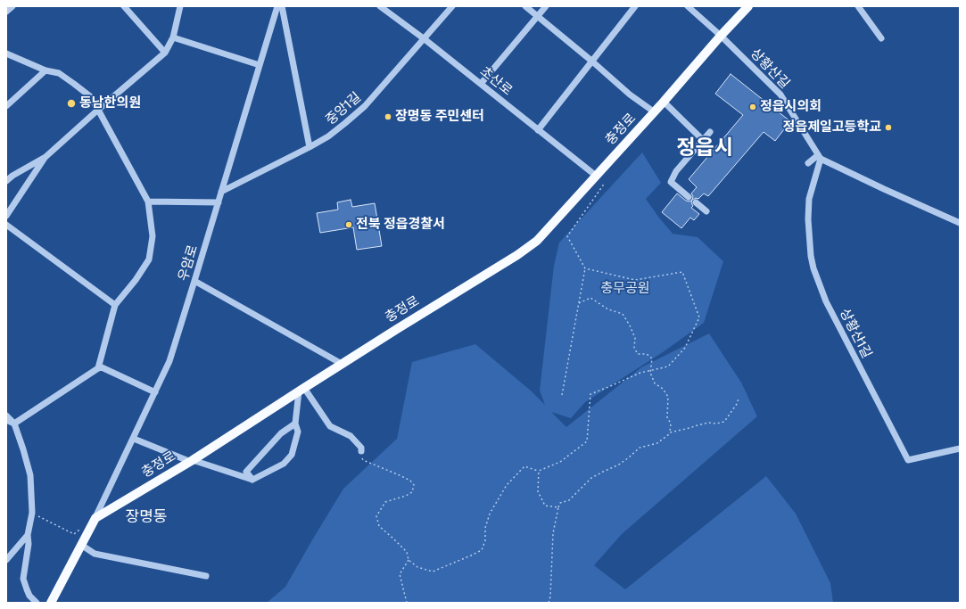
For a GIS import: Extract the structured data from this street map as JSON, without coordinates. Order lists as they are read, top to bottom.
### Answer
{
  "streets": {
    "main road": ["충정로"],
    "street": [
      "상황산길",
      "초산로",
      "중앙1길",
      "우암로",
      "상황산1길"
    ]
  },
  "crossings": [
    ["상황산길", "충정로"],
    ["상황산길", "상황산1길"],
    ["초산로", "중앙1길"],
    ["초산로", "충정로"],
    ["중앙1길", "우암로"],
    ["충정로", "우암로"]
  ],
  "districts": ["정읍시", "장명동"],
  "parks": ["충무공원"],
  "places": [
    "동남한의원",
    "정읍시의회",
    "장명동 주민센터",
    "정읍제일고등학교",
    "전북 정읍경찰서"
  ]
}
